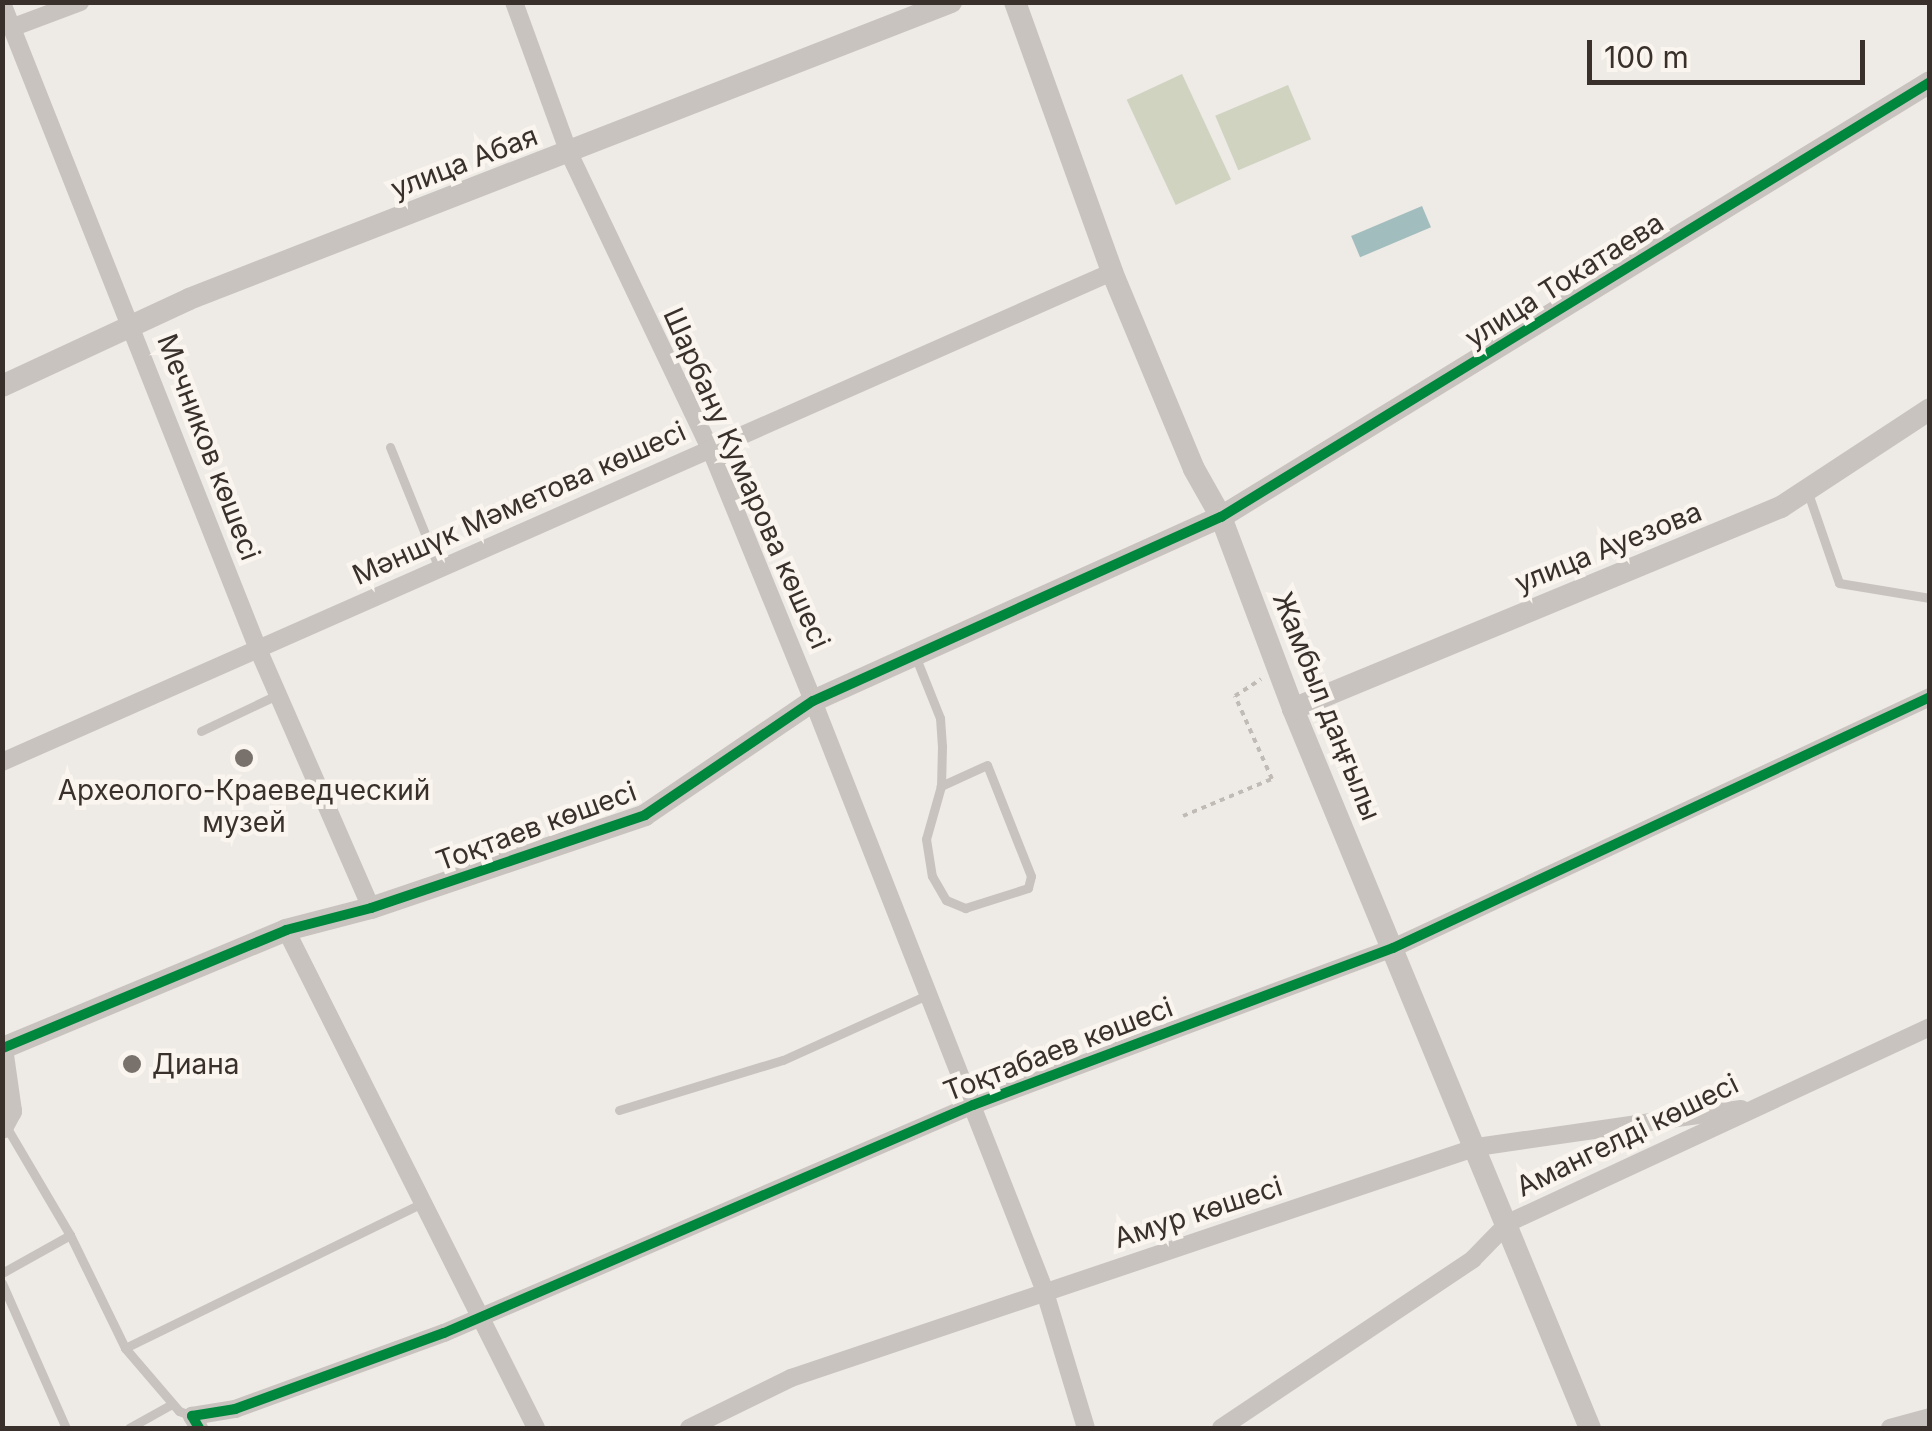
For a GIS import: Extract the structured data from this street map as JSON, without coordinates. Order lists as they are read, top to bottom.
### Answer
{
  "streets": {
    "street": [
      "улица Абая",
      "улица Токатаева",
      "Мечников көшесі",
      "Шарбану Кумарова көшесі",
      "Мәншүк Мәметова көшесі",
      "улица Ауезова",
      "Жамбыл даңғылы",
      "Тоқтаев көшесі",
      "Тоқтабаев көшесі",
      "Амангелді көшесі",
      "Амур көшесі"
    ]
  },
  "crossings": [
    ["улица Абая", "Мечников көшесі"],
    ["улица Абая", "Шарбану Кумарова көшесі"],
    ["улица Токатаева", "Жамбыл даңғылы"],
    ["улица Токатаева", "Тоқтаев көшесі"],
    ["Мечников көшесі", "Мәншүк Мәметова көшесі"],
    ["Мечников көшесі", "Тоқтаев көшесі"],
    ["Шарбану Кумарова көшесі", "Мәншүк Мәметова көшесі"],
    ["Шарбану Кумарова көшесі", "Тоқтаев көшесі"],
    ["Шарбану Кумарова көшесі", "Тоқтабаев көшесі"],
    ["Шарбану Кумарова көшесі", "Амур көшесі"],
    ["Мәншүк Мәметова көшесі", "Жамбыл даңғылы"],
    ["улица Ауезова", "Жамбыл даңғылы"],
    ["Жамбыл даңғылы", "Тоқтаев көшесі"],
    ["Жамбыл даңғылы", "Тоқтабаев көшесі"],
    ["Жамбыл даңғылы", "Амангелді көшесі"],
    ["Жамбыл даңғылы", "Амур көшесі"],
    ["Амангелді көшесі", "Амур көшесі"]
  ],
  "places": ["Археолого-Краеведческий музей", "Диана"],
  "scale_bar": "100 m"
}
